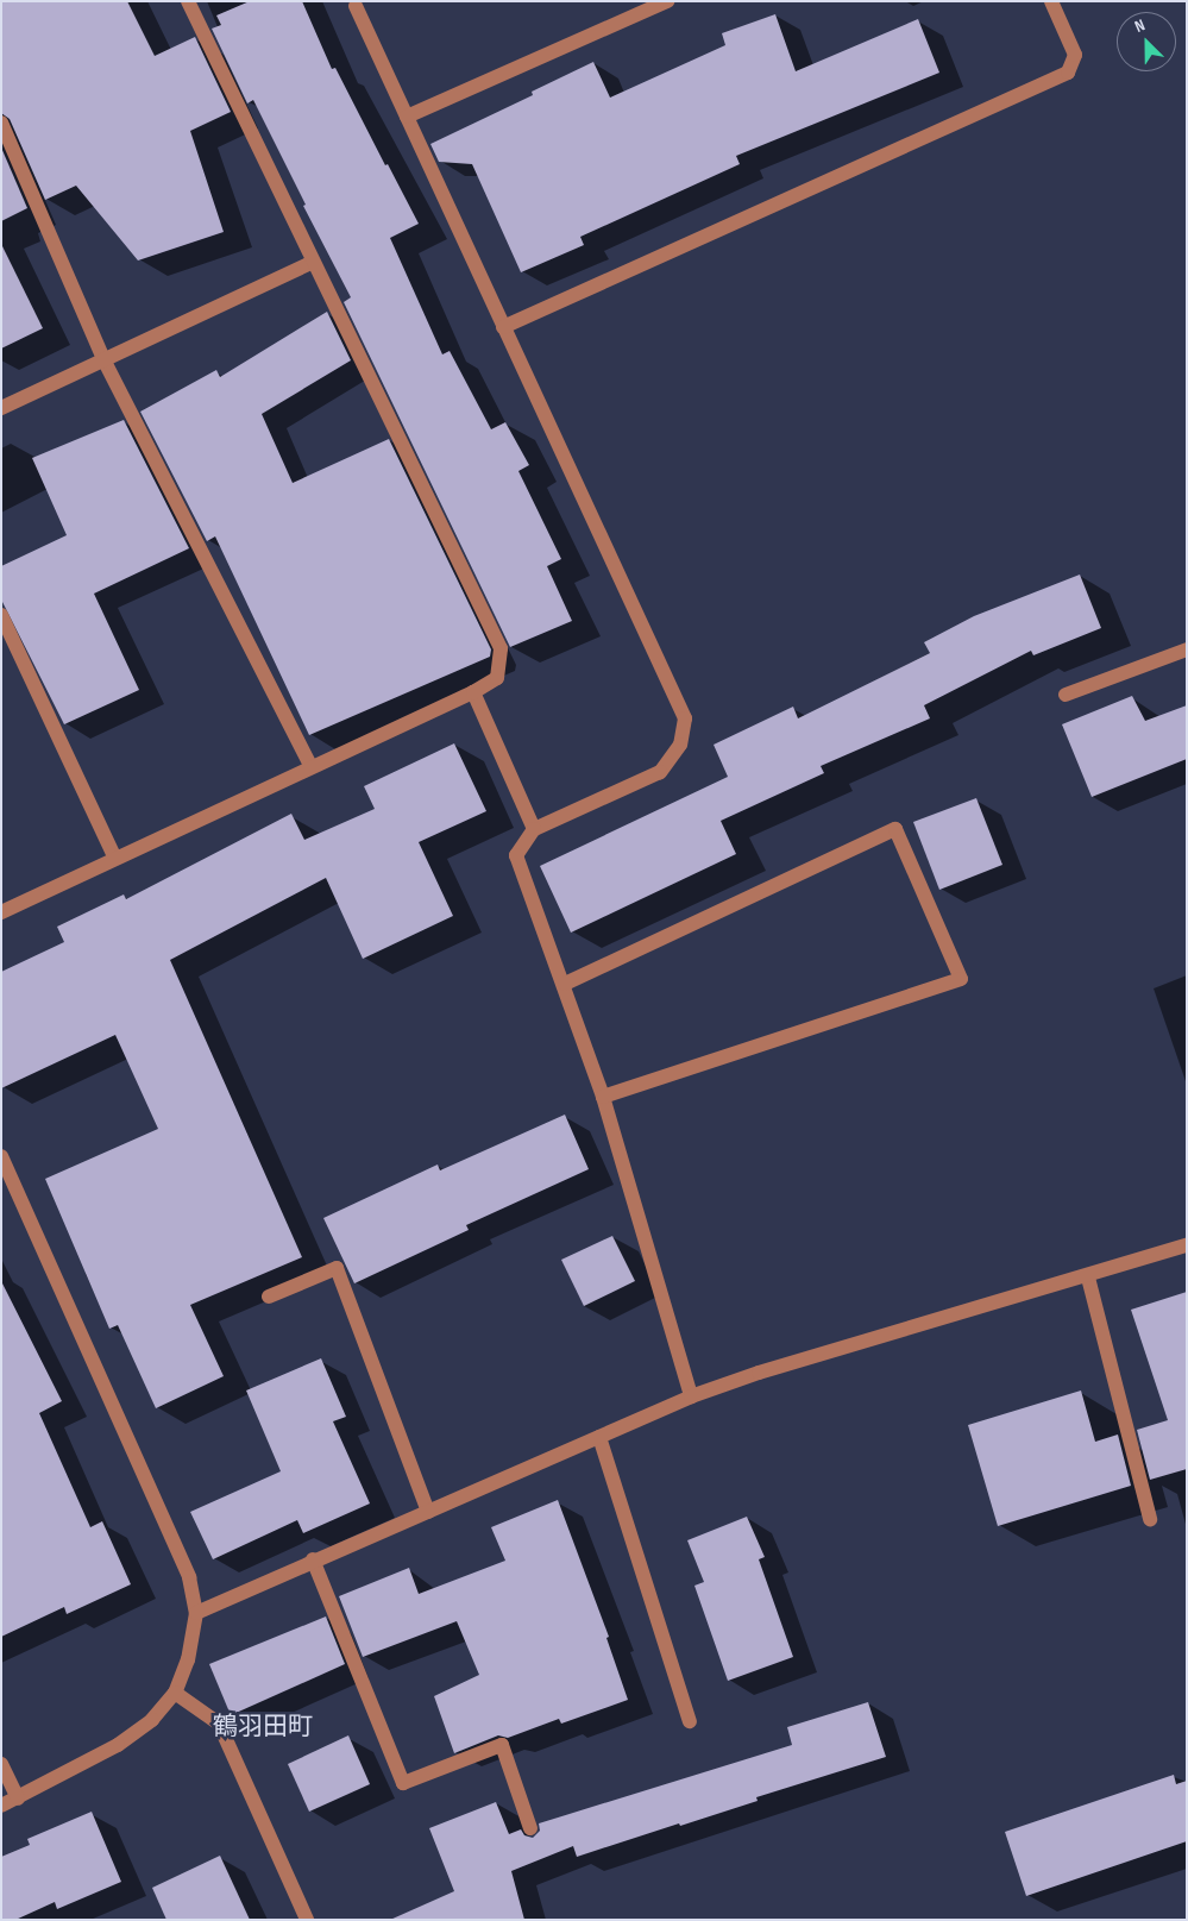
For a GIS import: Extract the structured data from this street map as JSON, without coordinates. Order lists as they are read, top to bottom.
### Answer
{
  "districts": ["鶴羽田町"],
  "north": "top left"
}
